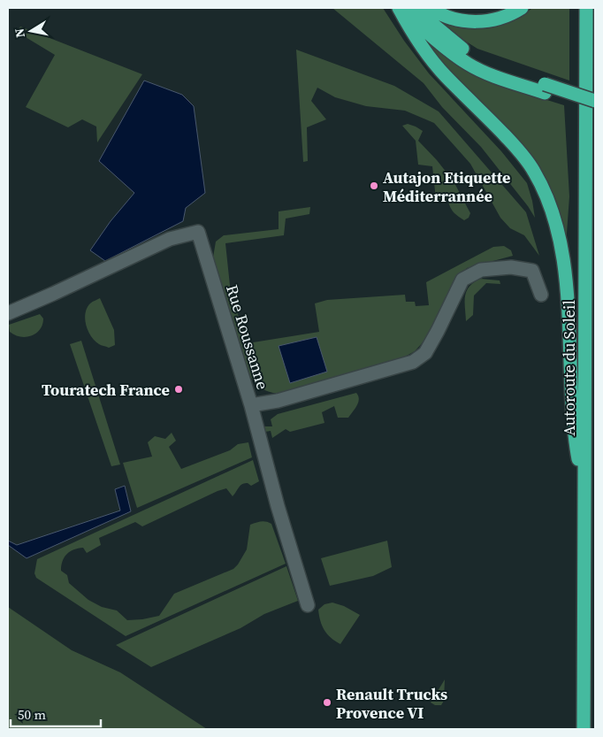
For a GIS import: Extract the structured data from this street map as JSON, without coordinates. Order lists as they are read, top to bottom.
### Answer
{
  "streets": {
    "highway": ["Autoroute du Soleil"],
    "street": ["Rue Roussanne"]
  },
  "places": ["Autajon Etiquette Méditerrannée", "Touratech France", "Renault Trucks Provence VI"],
  "scale_bar": "50 m",
  "north": "left"
}
